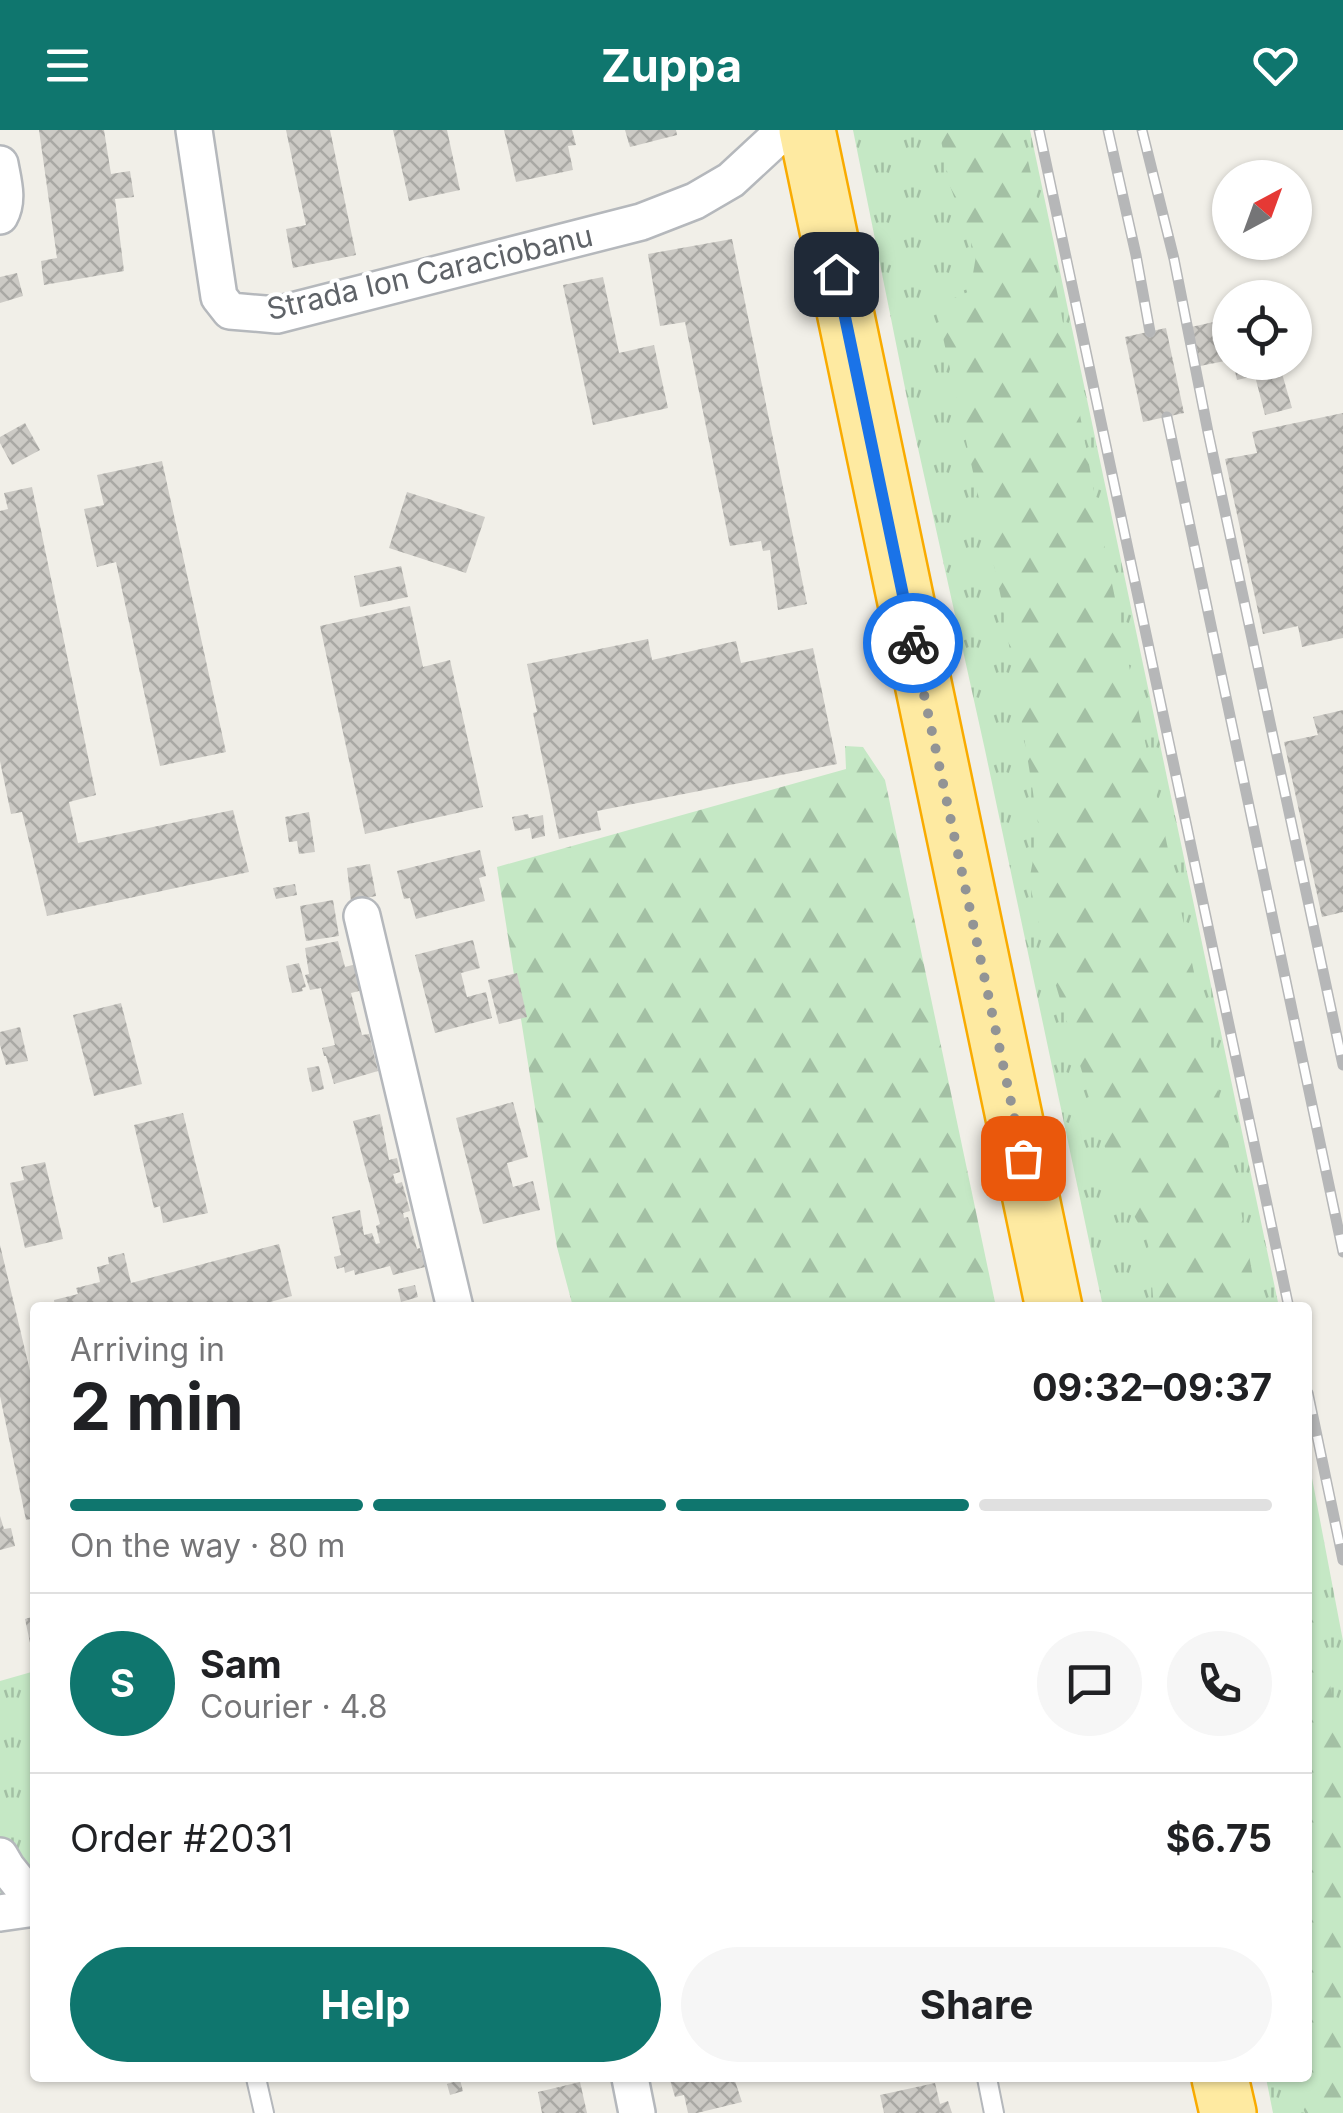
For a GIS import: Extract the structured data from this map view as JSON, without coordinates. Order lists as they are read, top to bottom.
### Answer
{
  "streets": {
    "street": ["Strada Ion Caraciobanu"]
  },
  "north": "top right",
  "page": {
    "header": "Zuppa",
    "heading": ["2 min", "Arriving in", "09:32–09:37"],
    "panel": [
      "Sam",
      "Courier · 4.8",
      "Order #2031",
      "$6.75"
    ],
    "bar": "On the way · 80 m",
    "round": "S",
    "buttons": ["Help", "Share"]
  }
}
